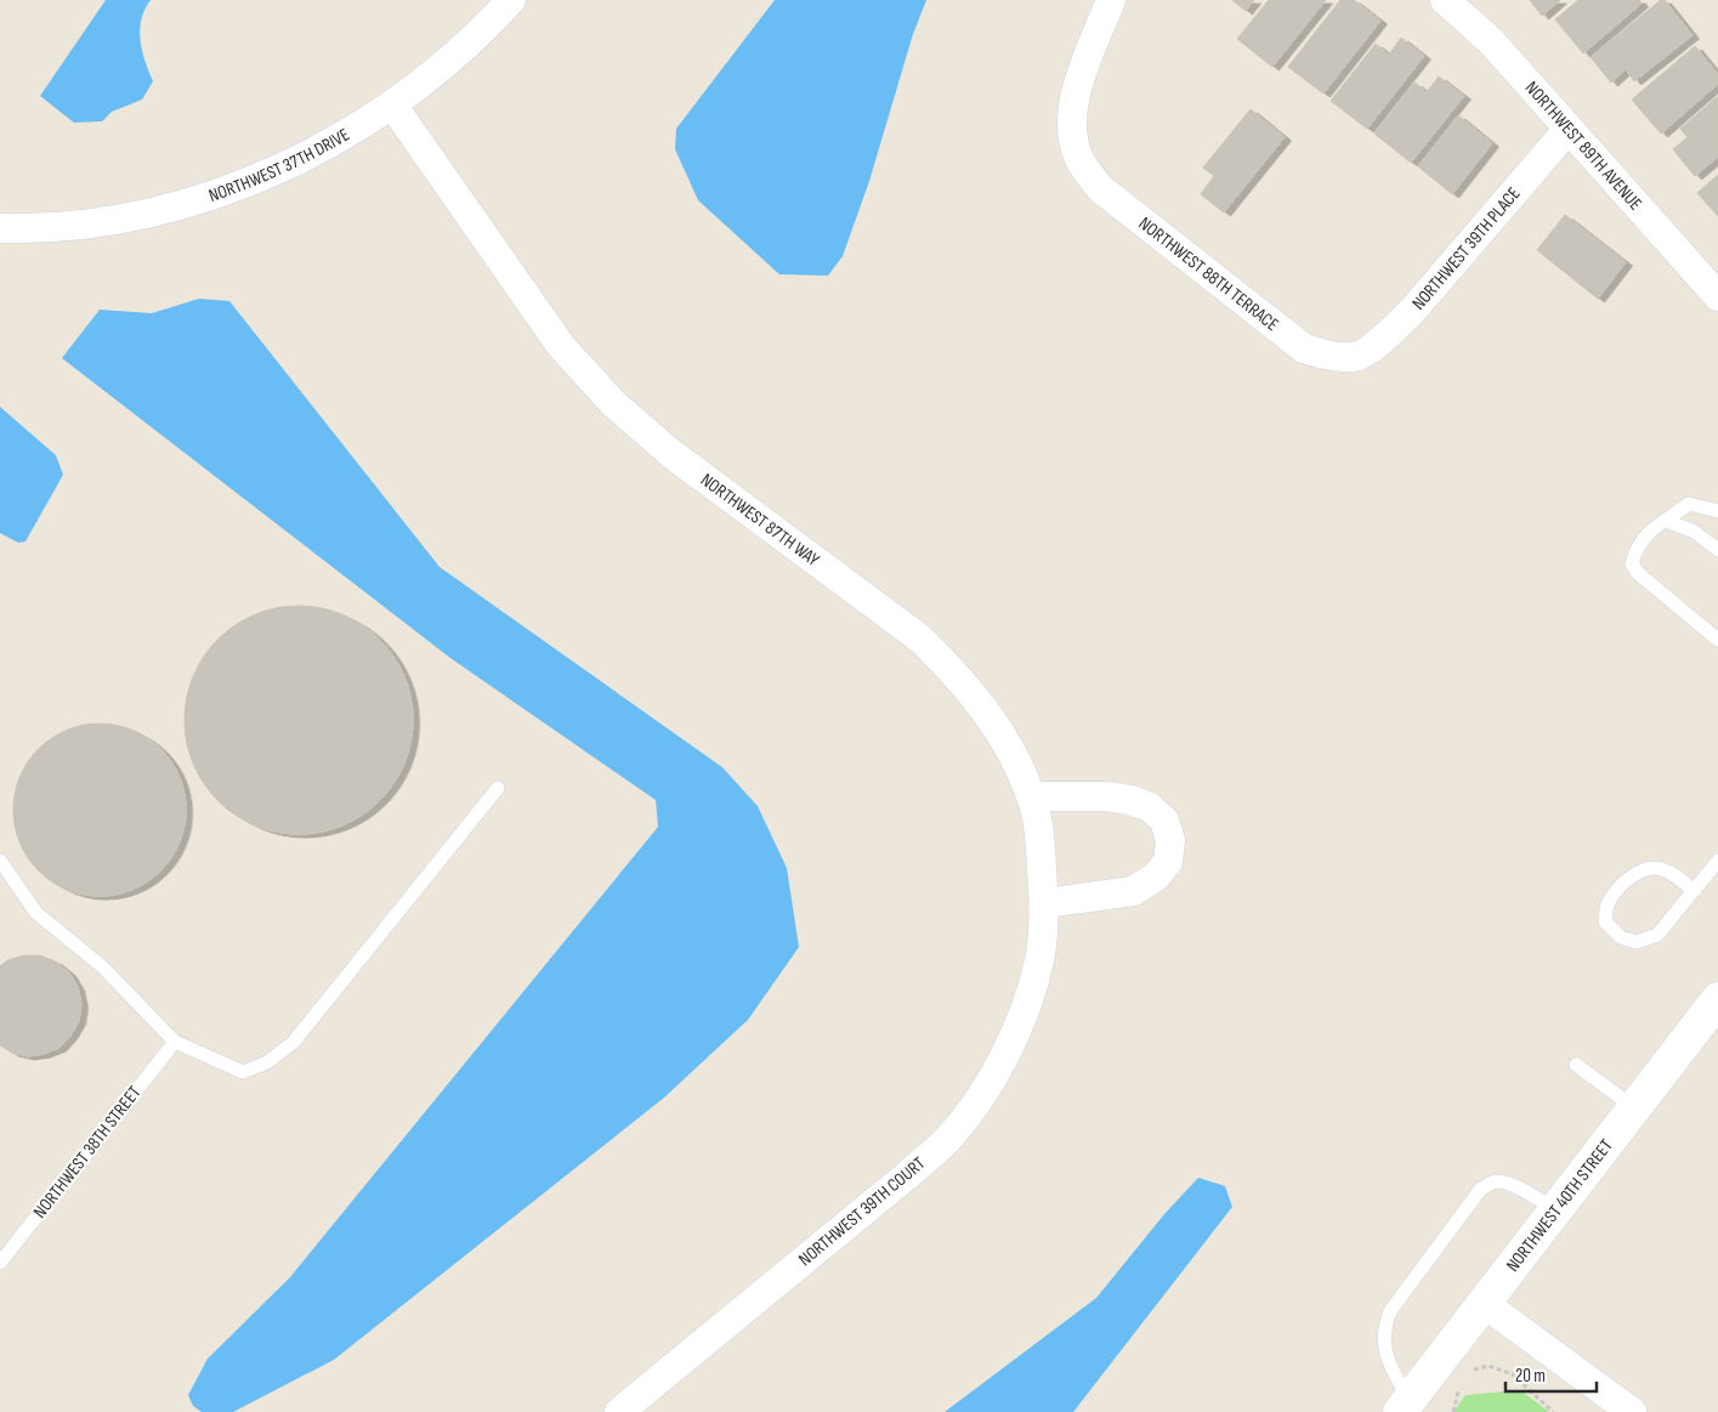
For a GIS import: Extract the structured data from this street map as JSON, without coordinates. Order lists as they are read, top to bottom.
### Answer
{
  "streets": {
    "street": [
      "NORTHWEST 89TH AVENUE",
      "NORTHWEST 37TH DRIVE",
      "NORTHWEST 39TH PLACE",
      "NORTHWEST 88TH TERRACE",
      "NORTHWEST 87TH WAY",
      "NORTHWEST 40TH STREET",
      "NORTHWEST 39TH COURT"
    ],
    "lane": ["NORTHWEST 38TH STREET"]
  },
  "crossings": [
    ["NORTHWEST 89TH AVENUE", "NORTHWEST 39TH PLACE"],
    ["NORTHWEST 37TH DRIVE", "NORTHWEST 87TH WAY"],
    ["NORTHWEST 39TH PLACE", "NORTHWEST 88TH TERRACE"],
    ["NORTHWEST 87TH WAY", "NORTHWEST 39TH COURT"]
  ],
  "scale_bar": "20 m"
}
